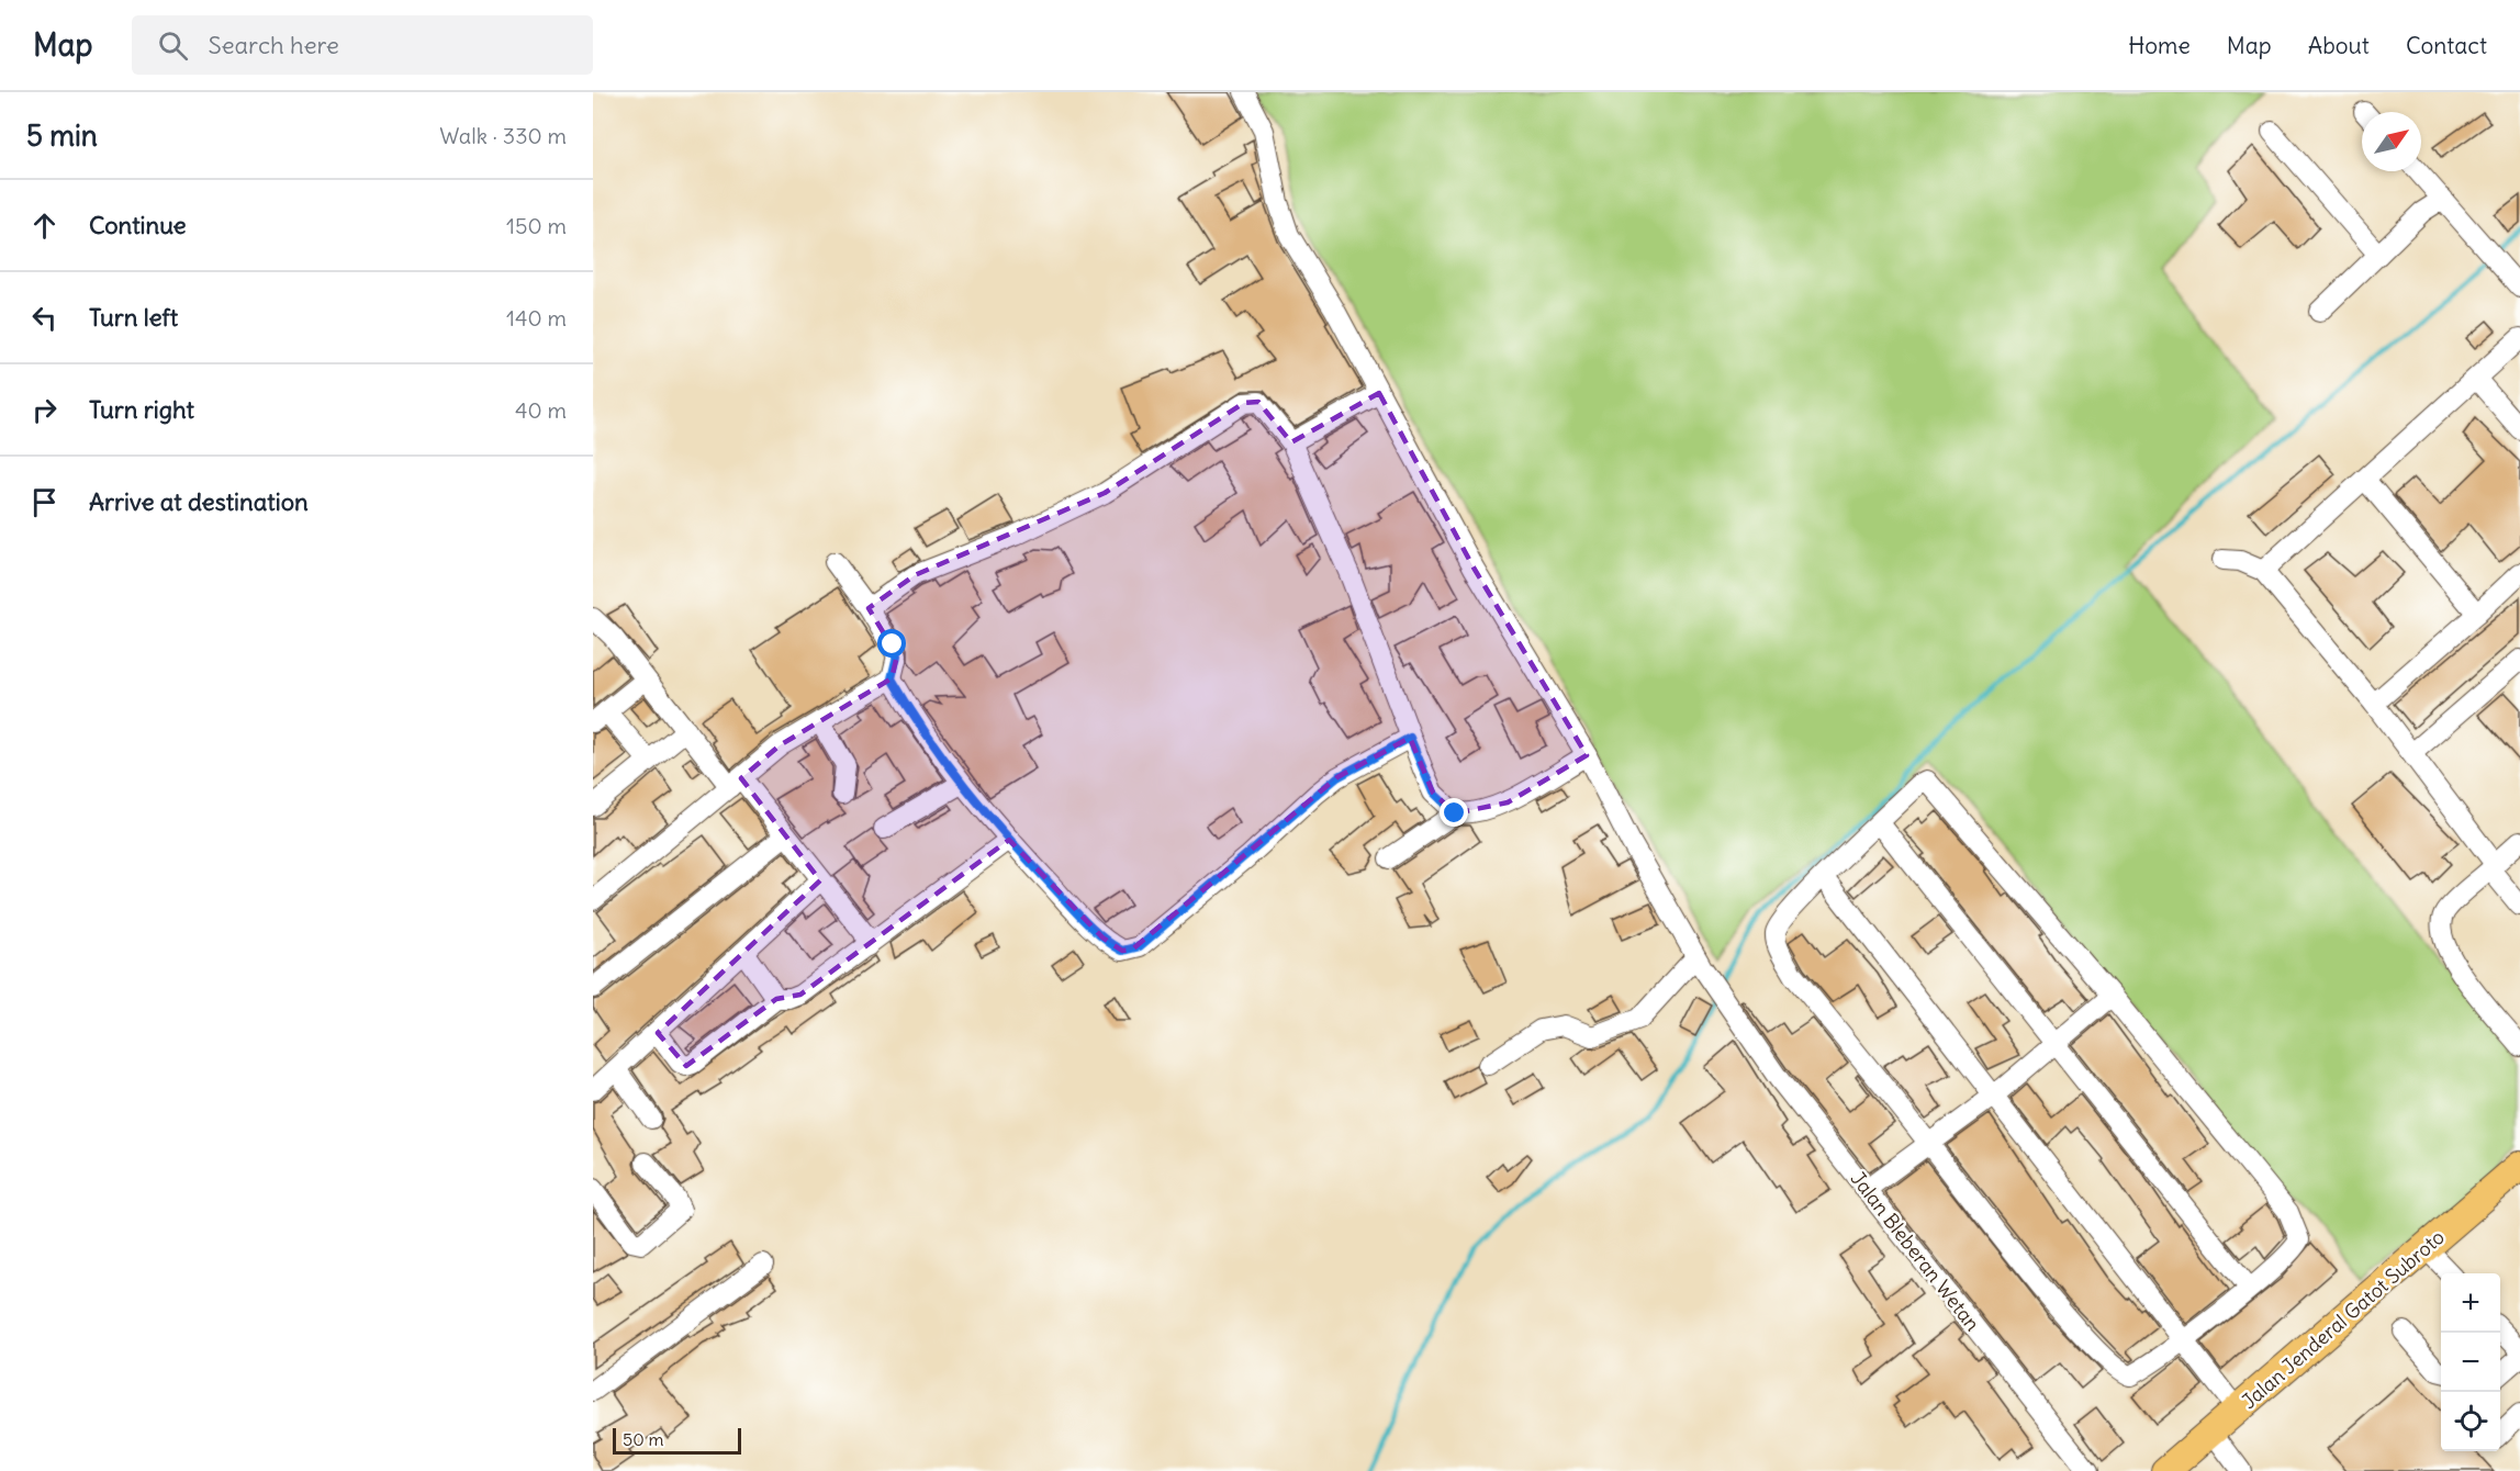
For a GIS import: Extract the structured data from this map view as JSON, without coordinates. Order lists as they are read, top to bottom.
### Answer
{
  "streets": {
    "highway": ["Jalan Jenderal Gatot Subroto"],
    "street": ["Jalan Bleberan Wetan"]
  },
  "scale_bar": "50 m",
  "north": "top right",
  "page": {
    "header": "Map",
    "search": "Search here",
    "nav": [
      "Home",
      "Map",
      "About",
      "Contact"
    ],
    "heading": ["5 min", "Walk · 330 m"],
    "list": [
      ["Continue", "150 m"],
      ["Turn left", "140 m"],
      ["Turn right", "40 m"],
      "Arrive at destination"
    ],
    "map_buttons": ["+", "−"],
    "scale": "50 m"
  }
}
